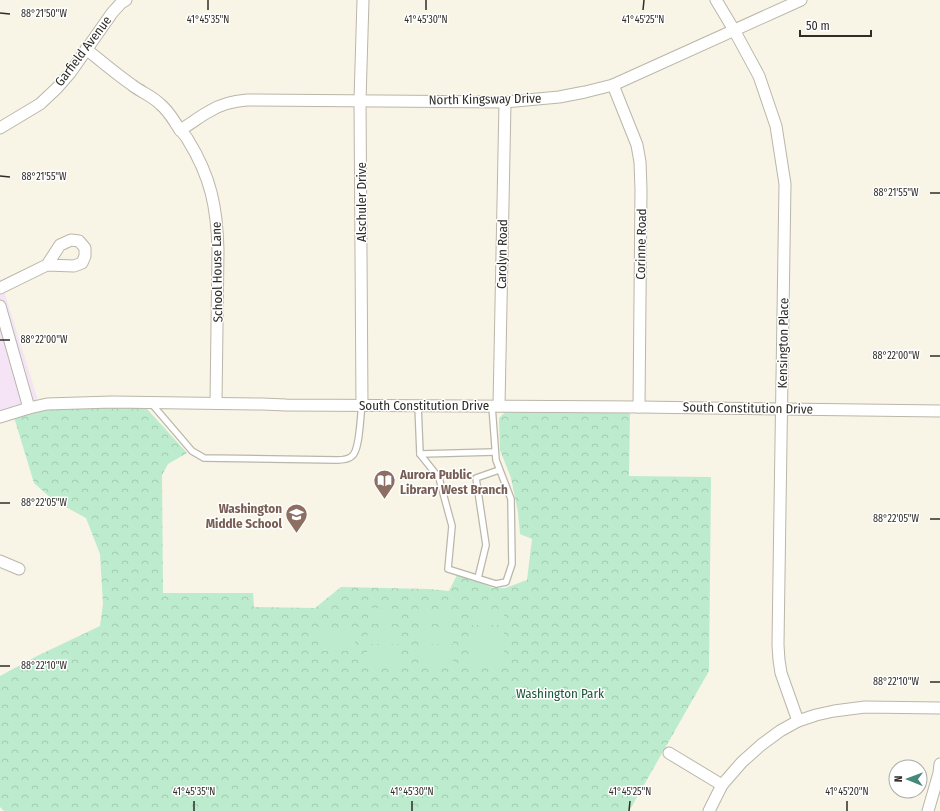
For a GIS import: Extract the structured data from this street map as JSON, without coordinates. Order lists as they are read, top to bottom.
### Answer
{
  "streets": {
    "street": [
      "Garfield Avenue",
      "North Kingsway Drive",
      "Alschuler Drive",
      "Corinne Road",
      "Carolyn Road",
      "School House Lane",
      "Kensington Place",
      "South Constitution Drive"
    ]
  },
  "crossings": [
    ["Garfield Avenue", "School House Lane"],
    ["North Kingsway Drive", "Alschuler Drive"],
    ["North Kingsway Drive", "Corinne Road"],
    ["North Kingsway Drive", "Carolyn Road"],
    ["North Kingsway Drive", "School House Lane"],
    ["North Kingsway Drive", "Kensington Place"],
    ["Alschuler Drive", "South Constitution Drive"],
    ["Corinne Road", "South Constitution Drive"],
    ["Carolyn Road", "South Constitution Drive"],
    ["School House Lane", "South Constitution Drive"],
    ["Kensington Place", "South Constitution Drive"]
  ],
  "parks": ["Washington Park"],
  "places": {
    "library": ["Aurora Public Library West Branch"],
    "school or university": ["Washington Middle School"]
  },
  "scale_bar": "50 m",
  "north": "left",
  "coordinates": [
    "88°21'50\"W",
    "41°45'35\"N",
    "41°45'30\"N",
    "41°45'25\"N",
    "88°21'55\"W",
    "88°22'00\"W",
    "88°22'05\"W",
    "88°22'10\"W",
    "41°45'20\"N"
  ]
}
